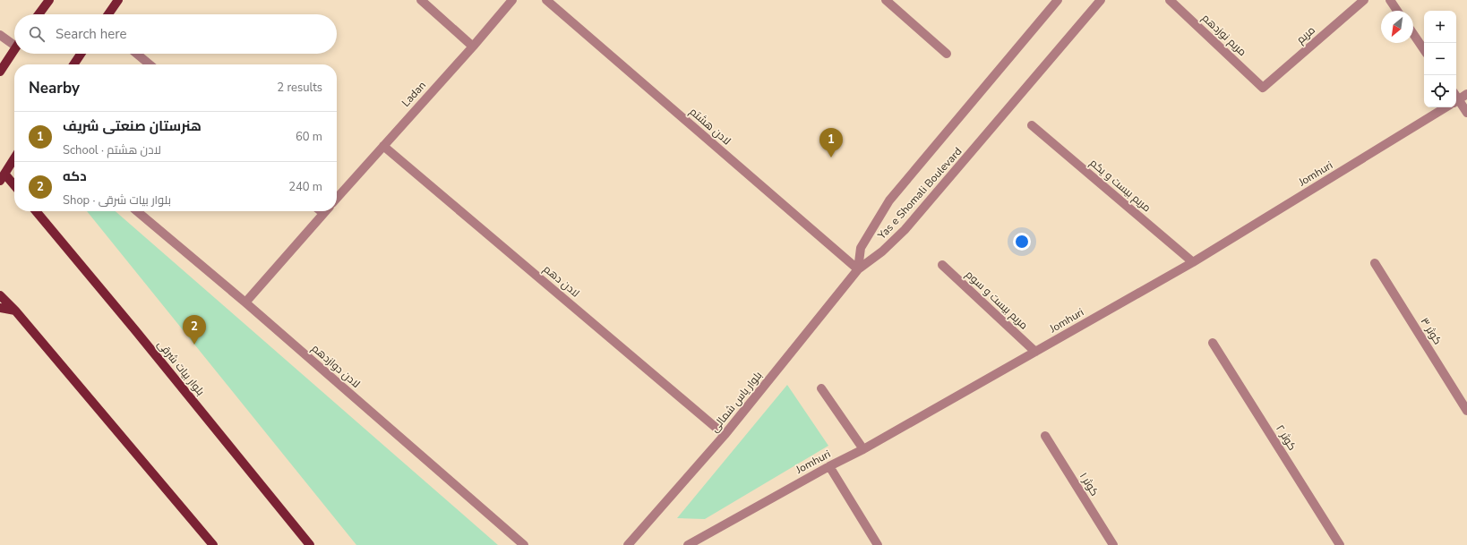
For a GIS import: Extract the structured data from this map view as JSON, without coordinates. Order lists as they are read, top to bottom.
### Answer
{
  "streets": {
    "main road": ["بلوار بیات شرقی"],
    "street": [
      "مریم نوزدهم",
      "مریم",
      "Ladan",
      "لادن هشتم",
      "Jomhuri",
      "مریم بیست و یکم",
      "Yas e Shomali Boulevard",
      "لادن دهم",
      "مریم بیست و سوم",
      "کوثر ۳",
      "لادن دوازدهم",
      "بلوار یاس شمالی",
      "کوثر ۲",
      "کوثر ۱"
    ]
  },
  "crossings": [
    ["مریم نوزدهم", "مریم"],
    ["Ladan", "لادن دهم"],
    ["لادن هشتم", "Yas e Shomali Boulevard"],
    ["لادن هشتم", "بلوار یاس شمالی"],
    ["Jomhuri", "مریم بیست و یکم"],
    ["Jomhuri", "مریم بیست و سوم"],
    ["Yas e Shomali Boulevard", "بلوار یاس شمالی"],
    ["لادن دهم", "بلوار یاس شمالی"]
  ],
  "north": "bottom left",
  "page": {
    "map_buttons": ["+", "−"],
    "search": "Search here",
    "heading": ["Nearby", "2 results"],
    "list": [
      {
        "mark": "1",
        "name": "هنرستان صنعتی شریف",
        "note": "School · لادن هشتم",
        "value": "60 m"
      },
      {
        "mark": "2",
        "name": "دکه",
        "note": "Shop · بلوار بیات شرقی",
        "value": "240 m"
      }
    ],
    "pins": ["1", "2"]
  }
}
